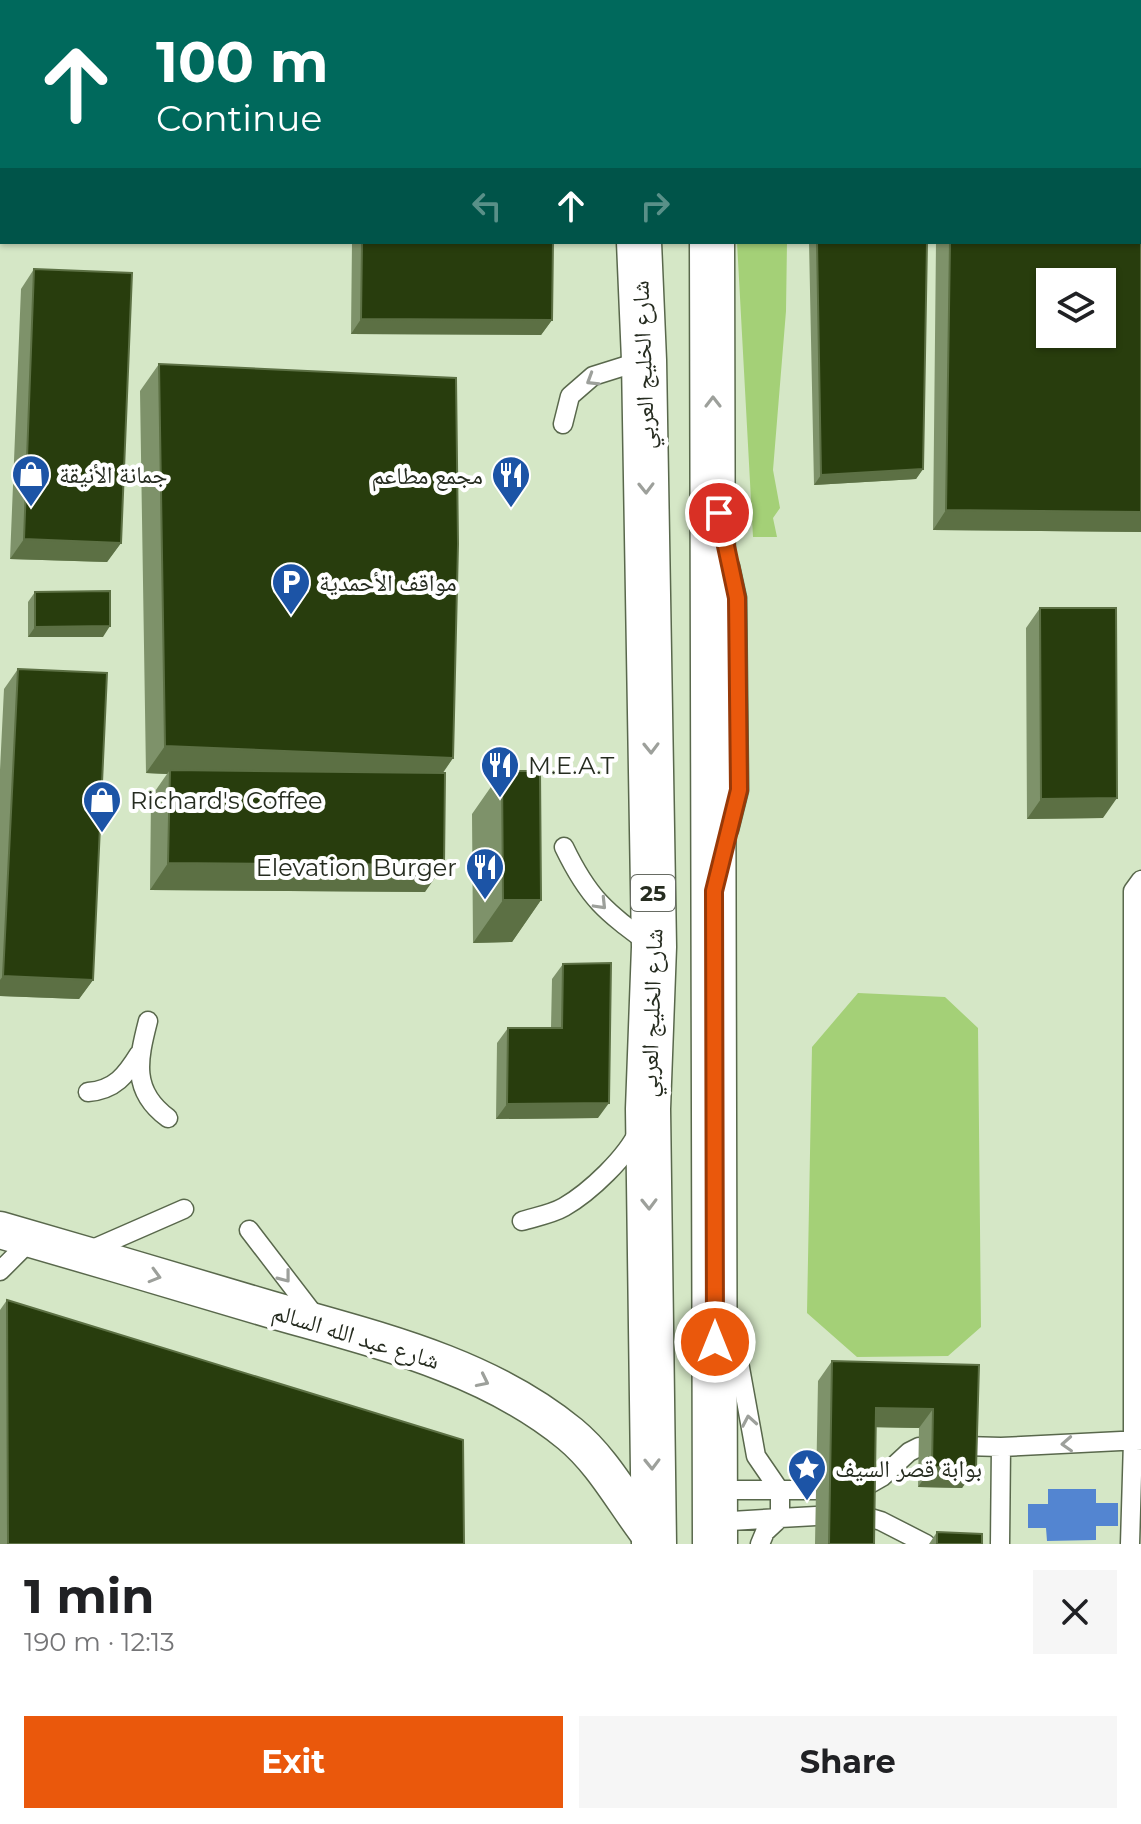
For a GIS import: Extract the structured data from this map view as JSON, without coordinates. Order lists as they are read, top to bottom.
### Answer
{
  "streets": {
    "main road": ["شارع الخليج العربي", "25"],
    "street": ["شارع عبد الله السالم"]
  },
  "crossings": [
    ["شارع الخليج العربي", "شارع عبد الله السالم"]
  ],
  "one_way": ["شارع عبد الله السالم"],
  "places": {
    "shop": ["جمانة الأنيقة", "Richard's Coffee"],
    "restaurant": ["مجمع مطاعم", "M.E.A.T", "Elevation Burger"],
    "parking": ["مواقف الأحمدية"],
    "place": ["بوابة قصر السيف"]
  },
  "page": {
    "turn": ["100 m", "Continue"],
    "heading": ["1 min", "190 m · 12:13"],
    "buttons": ["Exit", "Share"]
  }
}
